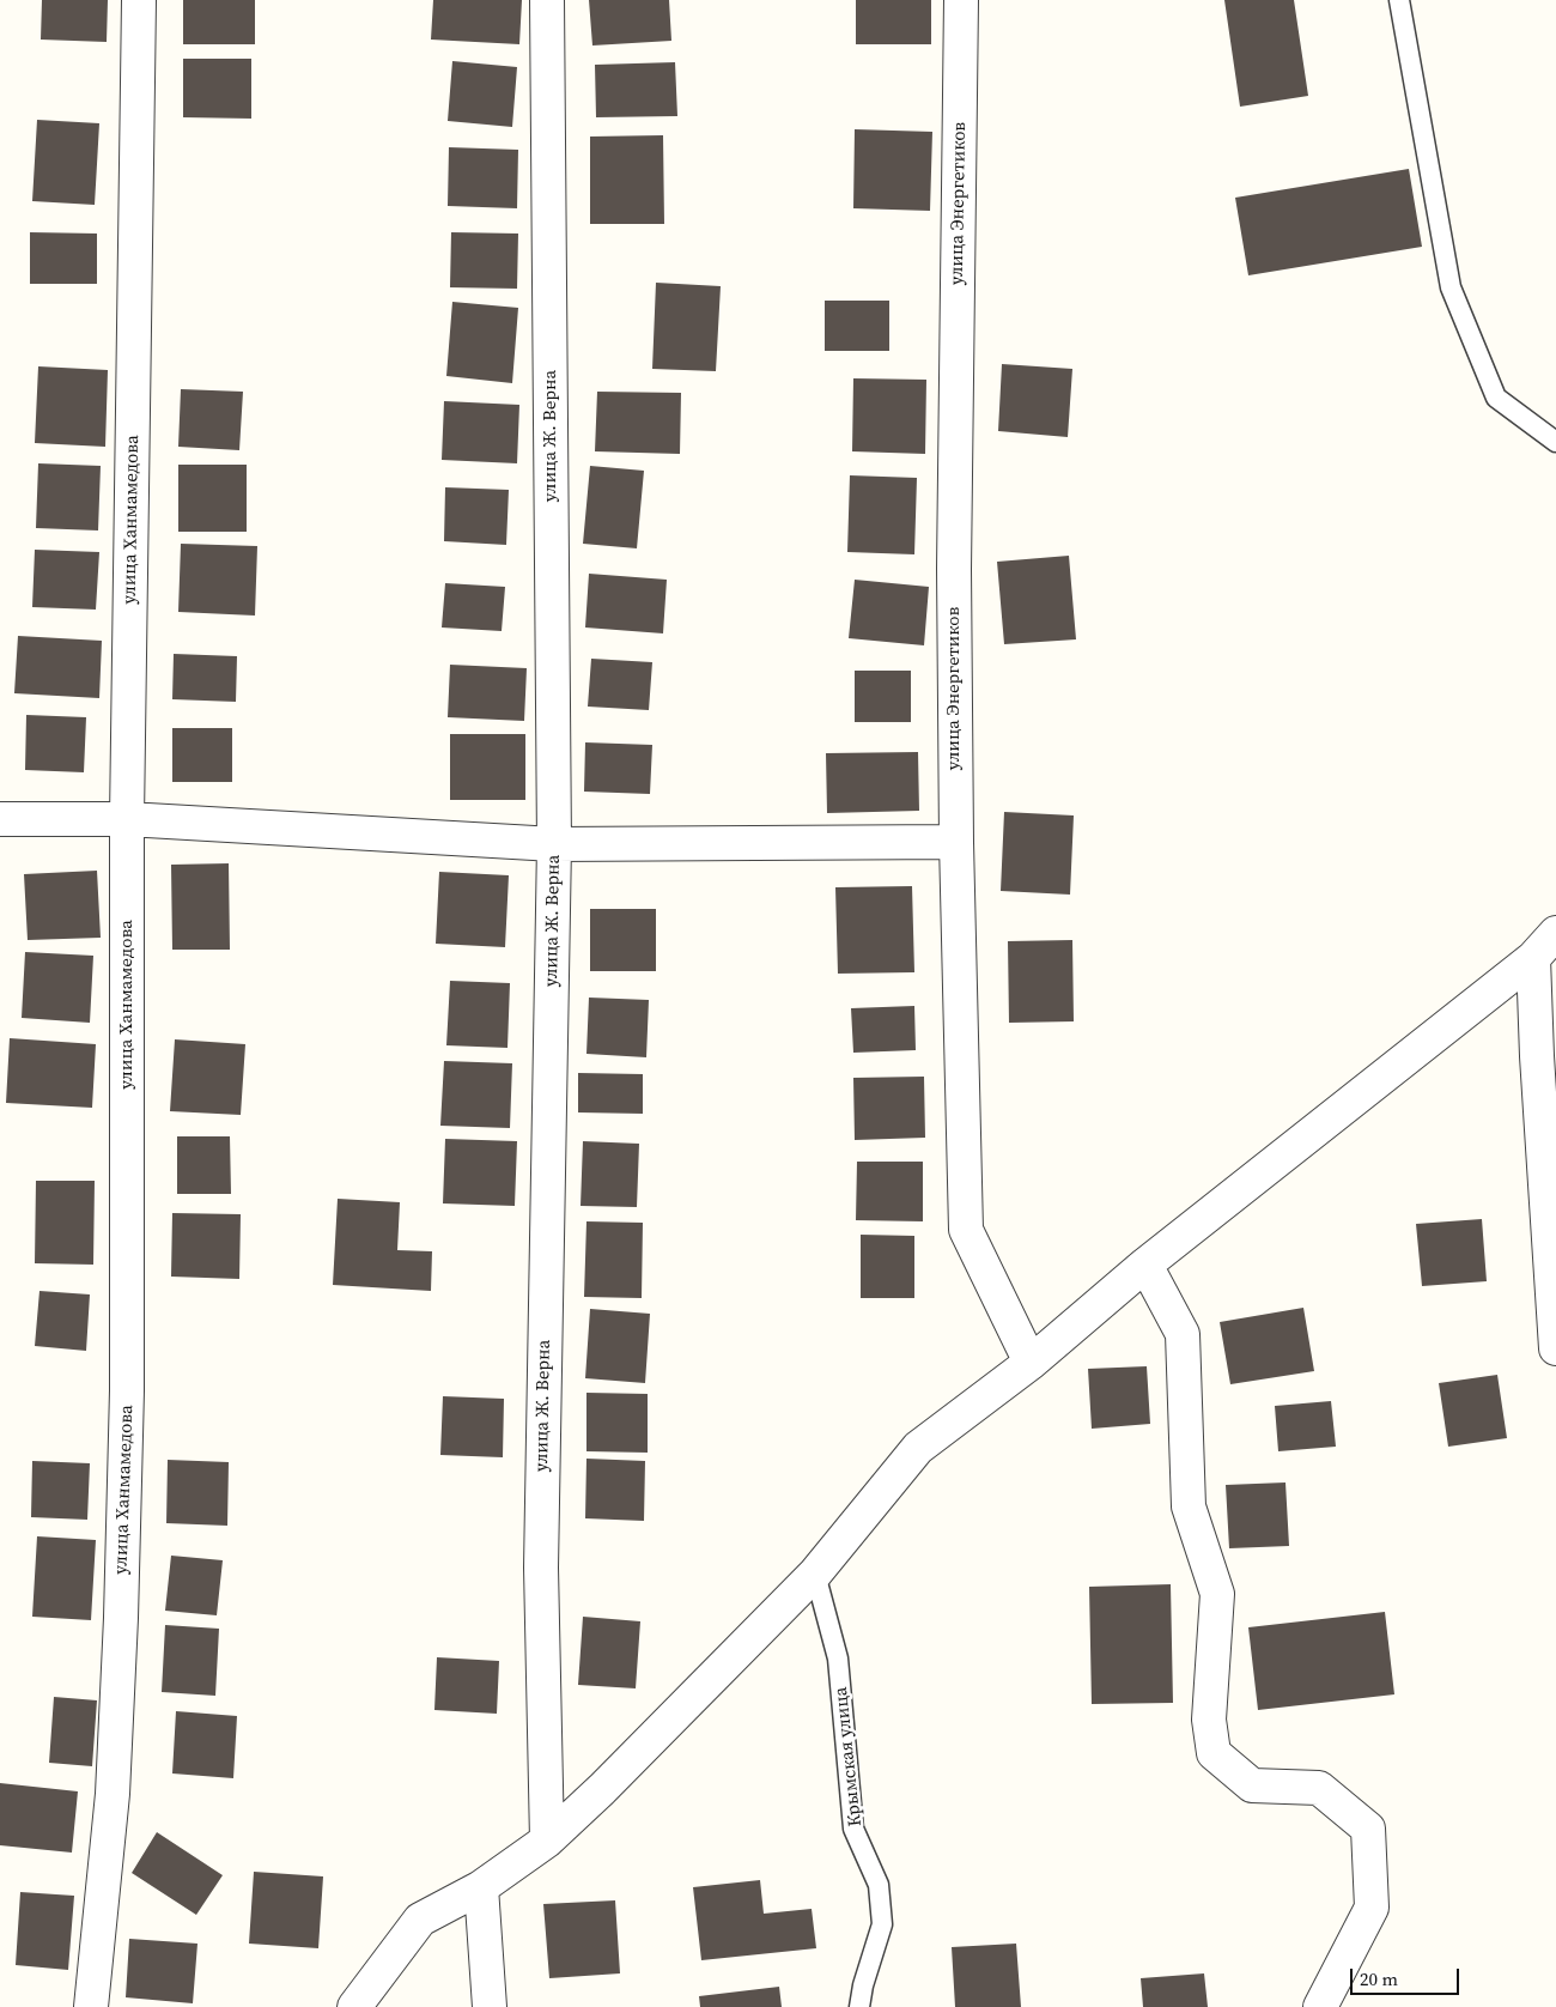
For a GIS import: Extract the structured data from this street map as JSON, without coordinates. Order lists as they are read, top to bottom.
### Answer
{
  "streets": {
    "street": ["улица Энергетиков", "улица Ж. Верна", "улица Ханмамедова"],
    "lane": ["Крымская улица"]
  },
  "scale_bar": "20 m"
}
